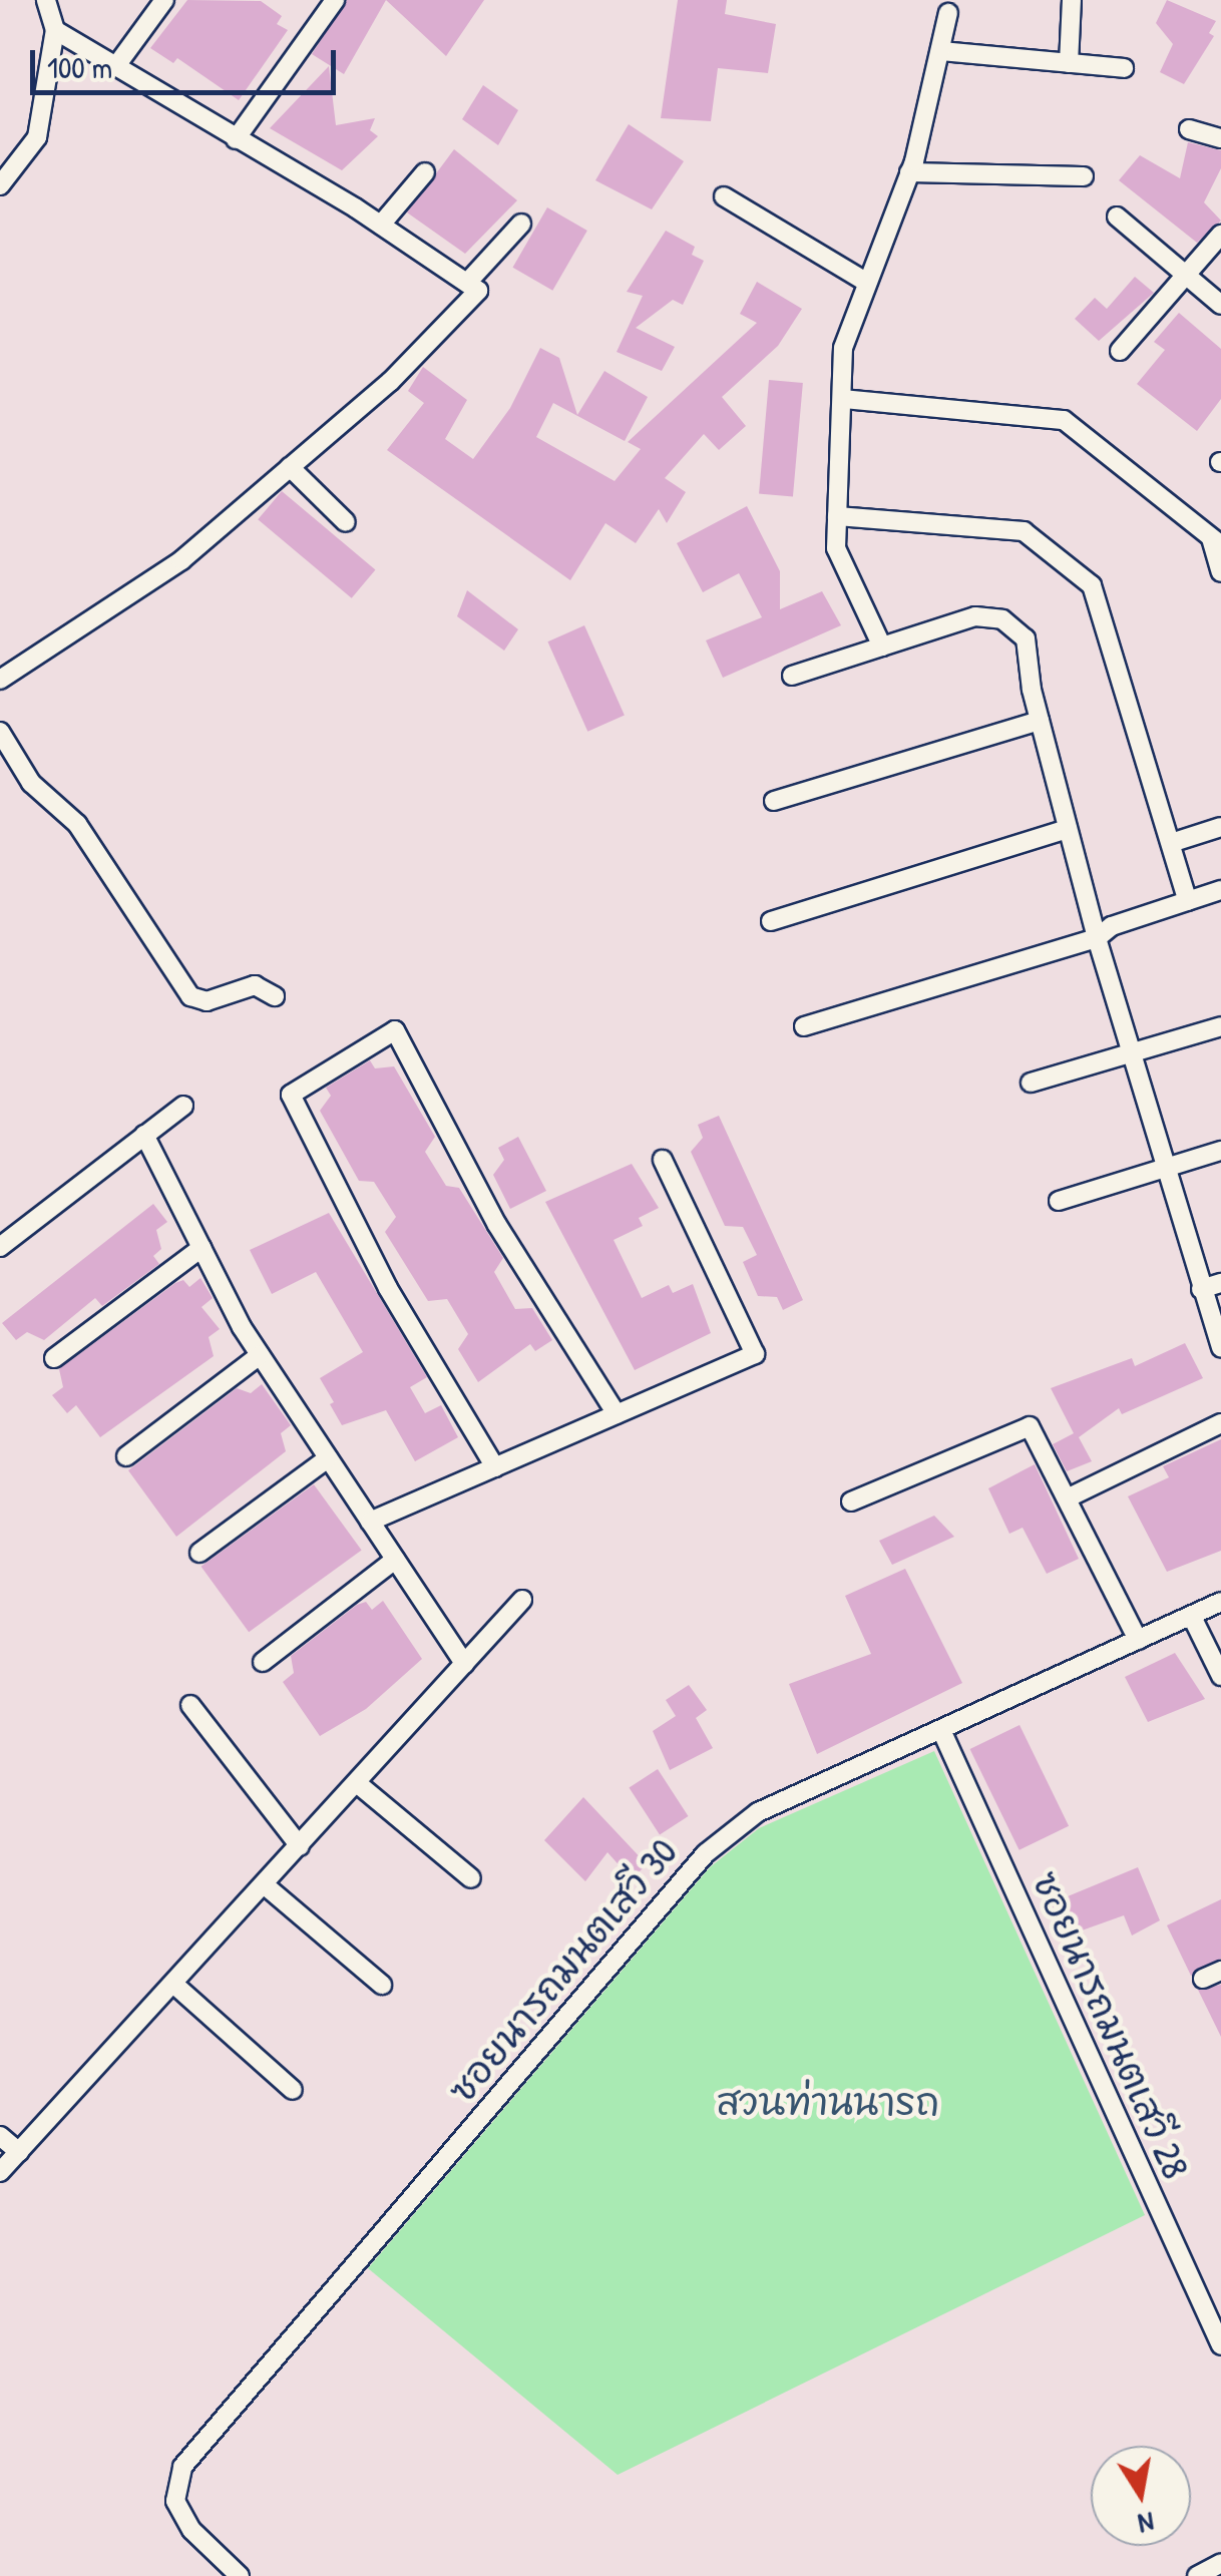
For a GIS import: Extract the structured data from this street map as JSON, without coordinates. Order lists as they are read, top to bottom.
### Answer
{
  "streets": {
    "street": ["ซอยนารถมนตเสวี 30", "ซอยนารถมนตเสวี 28"]
  },
  "crossings": [
    ["ซอยนารถมนตเสวี 30", "ซอยนารถมนตเสวี 28"]
  ],
  "parks": ["สวนท่านนารถ"],
  "scale_bar": "100 m",
  "north": "bottom"
}
